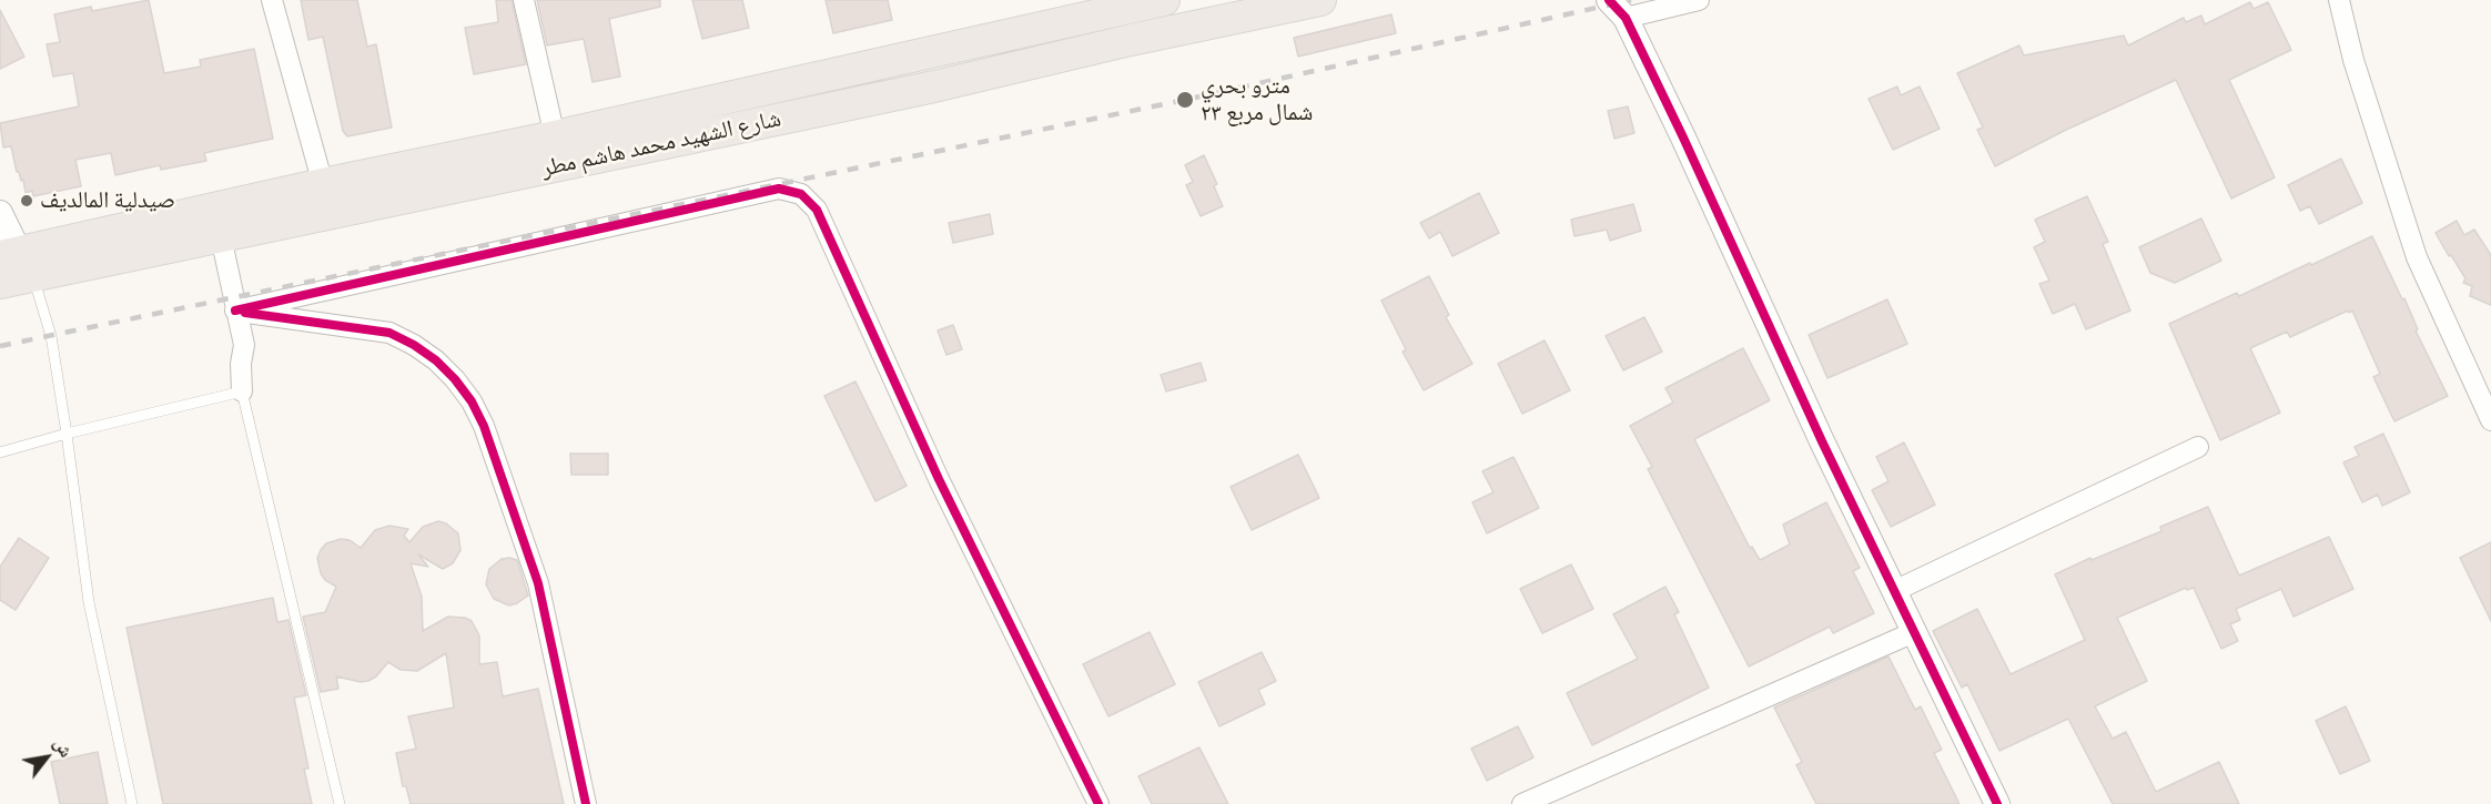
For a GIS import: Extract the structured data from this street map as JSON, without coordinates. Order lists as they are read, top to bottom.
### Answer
{
  "streets": {
    "main road": ["شارع الشهيد محمد هاشم مطر"]
  },
  "places": ["مترو بحري شمال مربع ٢٣", "صيدلية المالديف"],
  "north": "top right"
}
